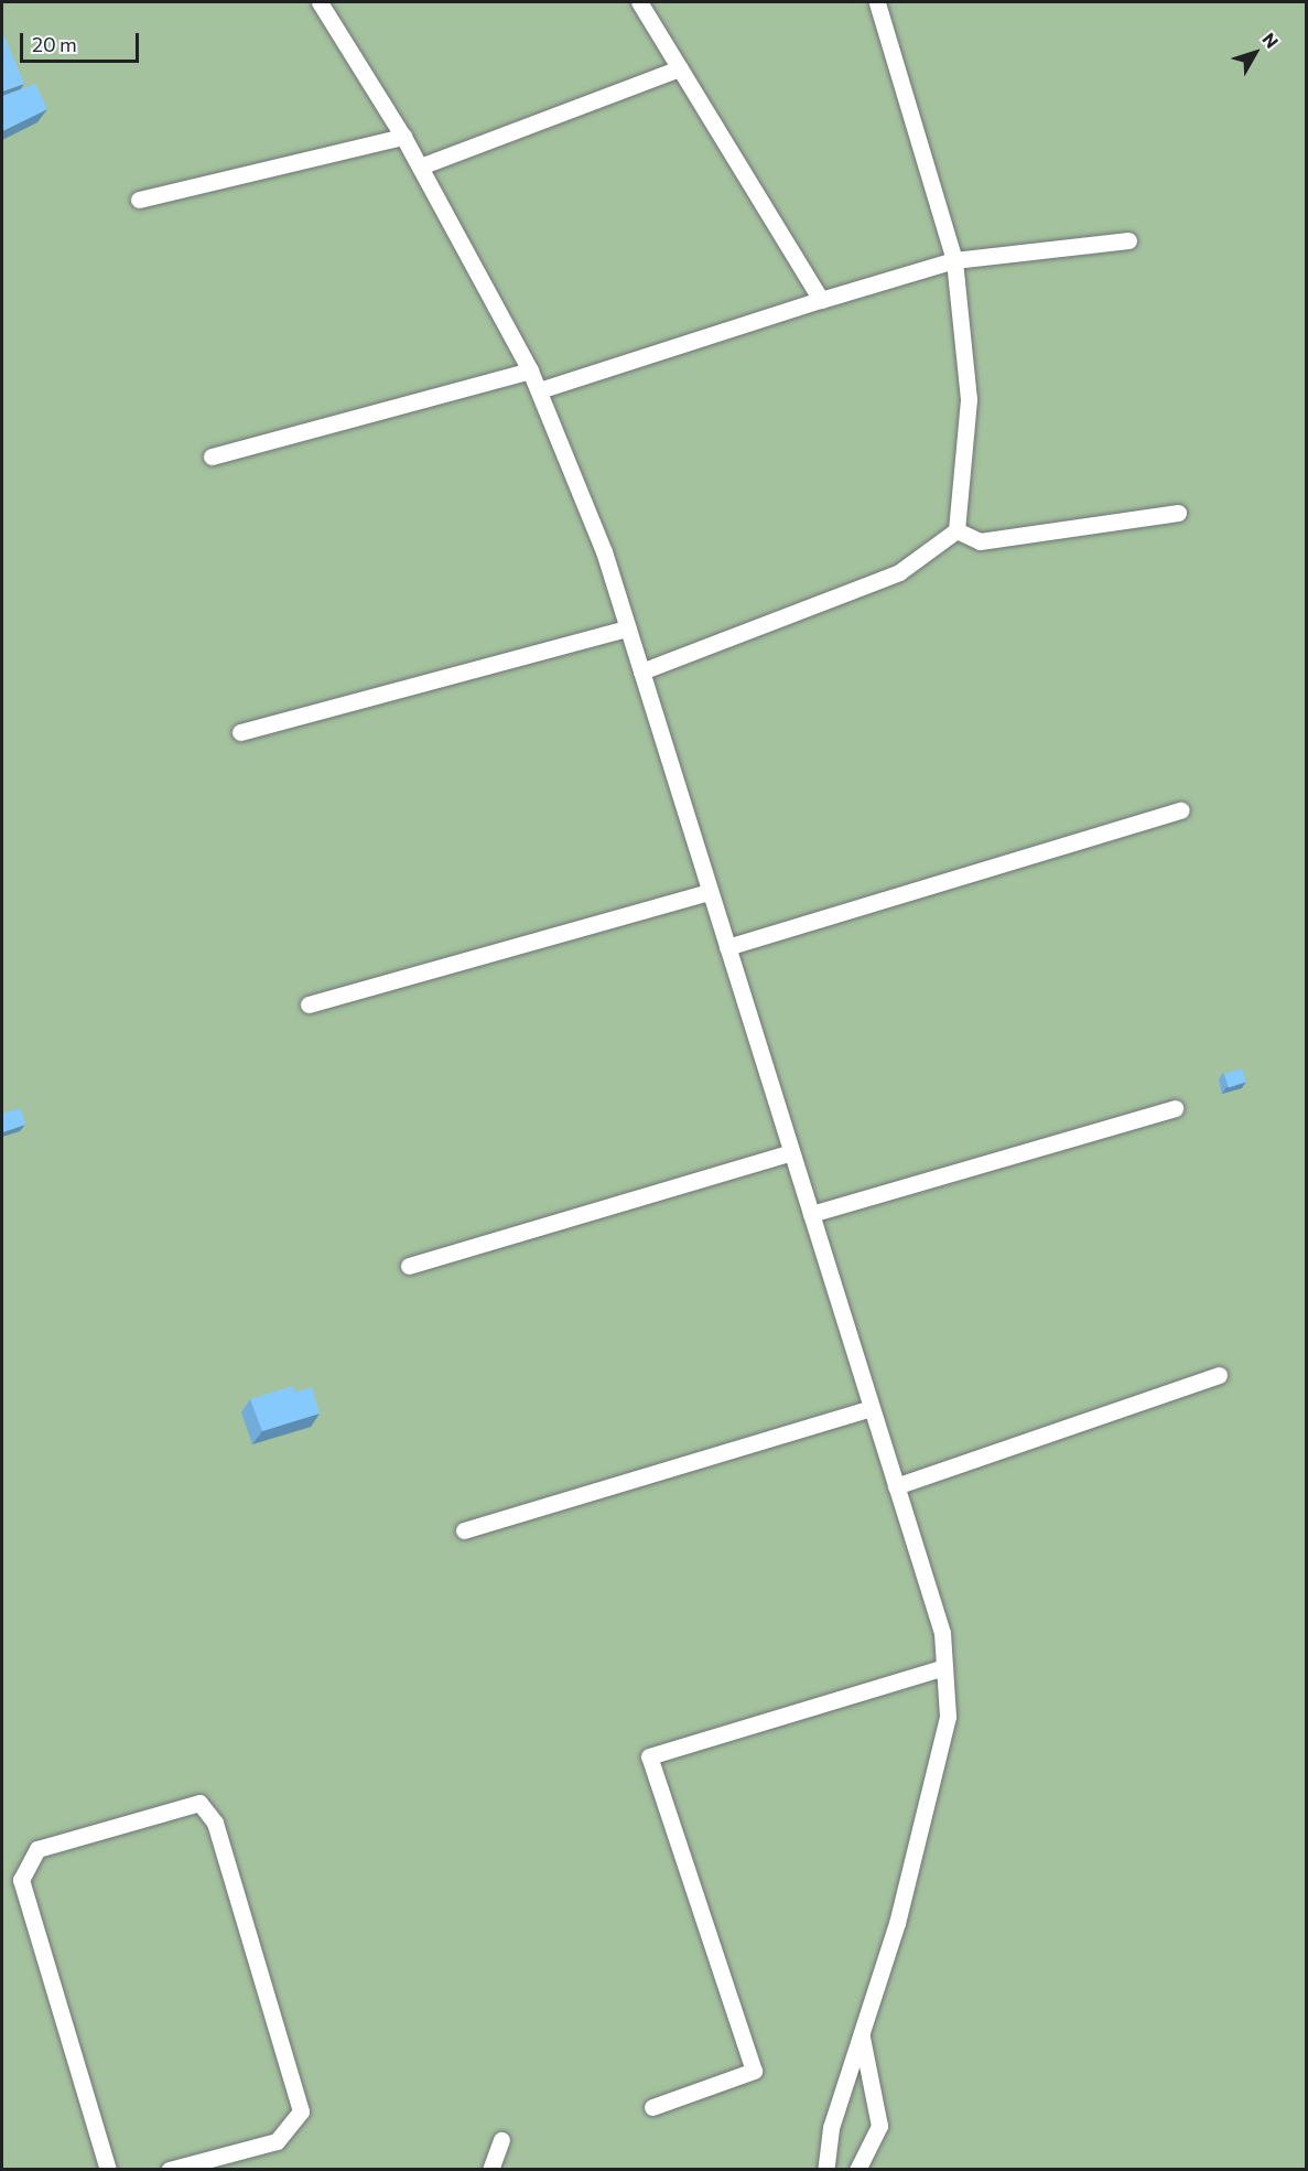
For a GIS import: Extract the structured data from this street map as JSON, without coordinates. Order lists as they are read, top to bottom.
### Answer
{
  "scale_bar": "20 m",
  "north": "top right"
}
